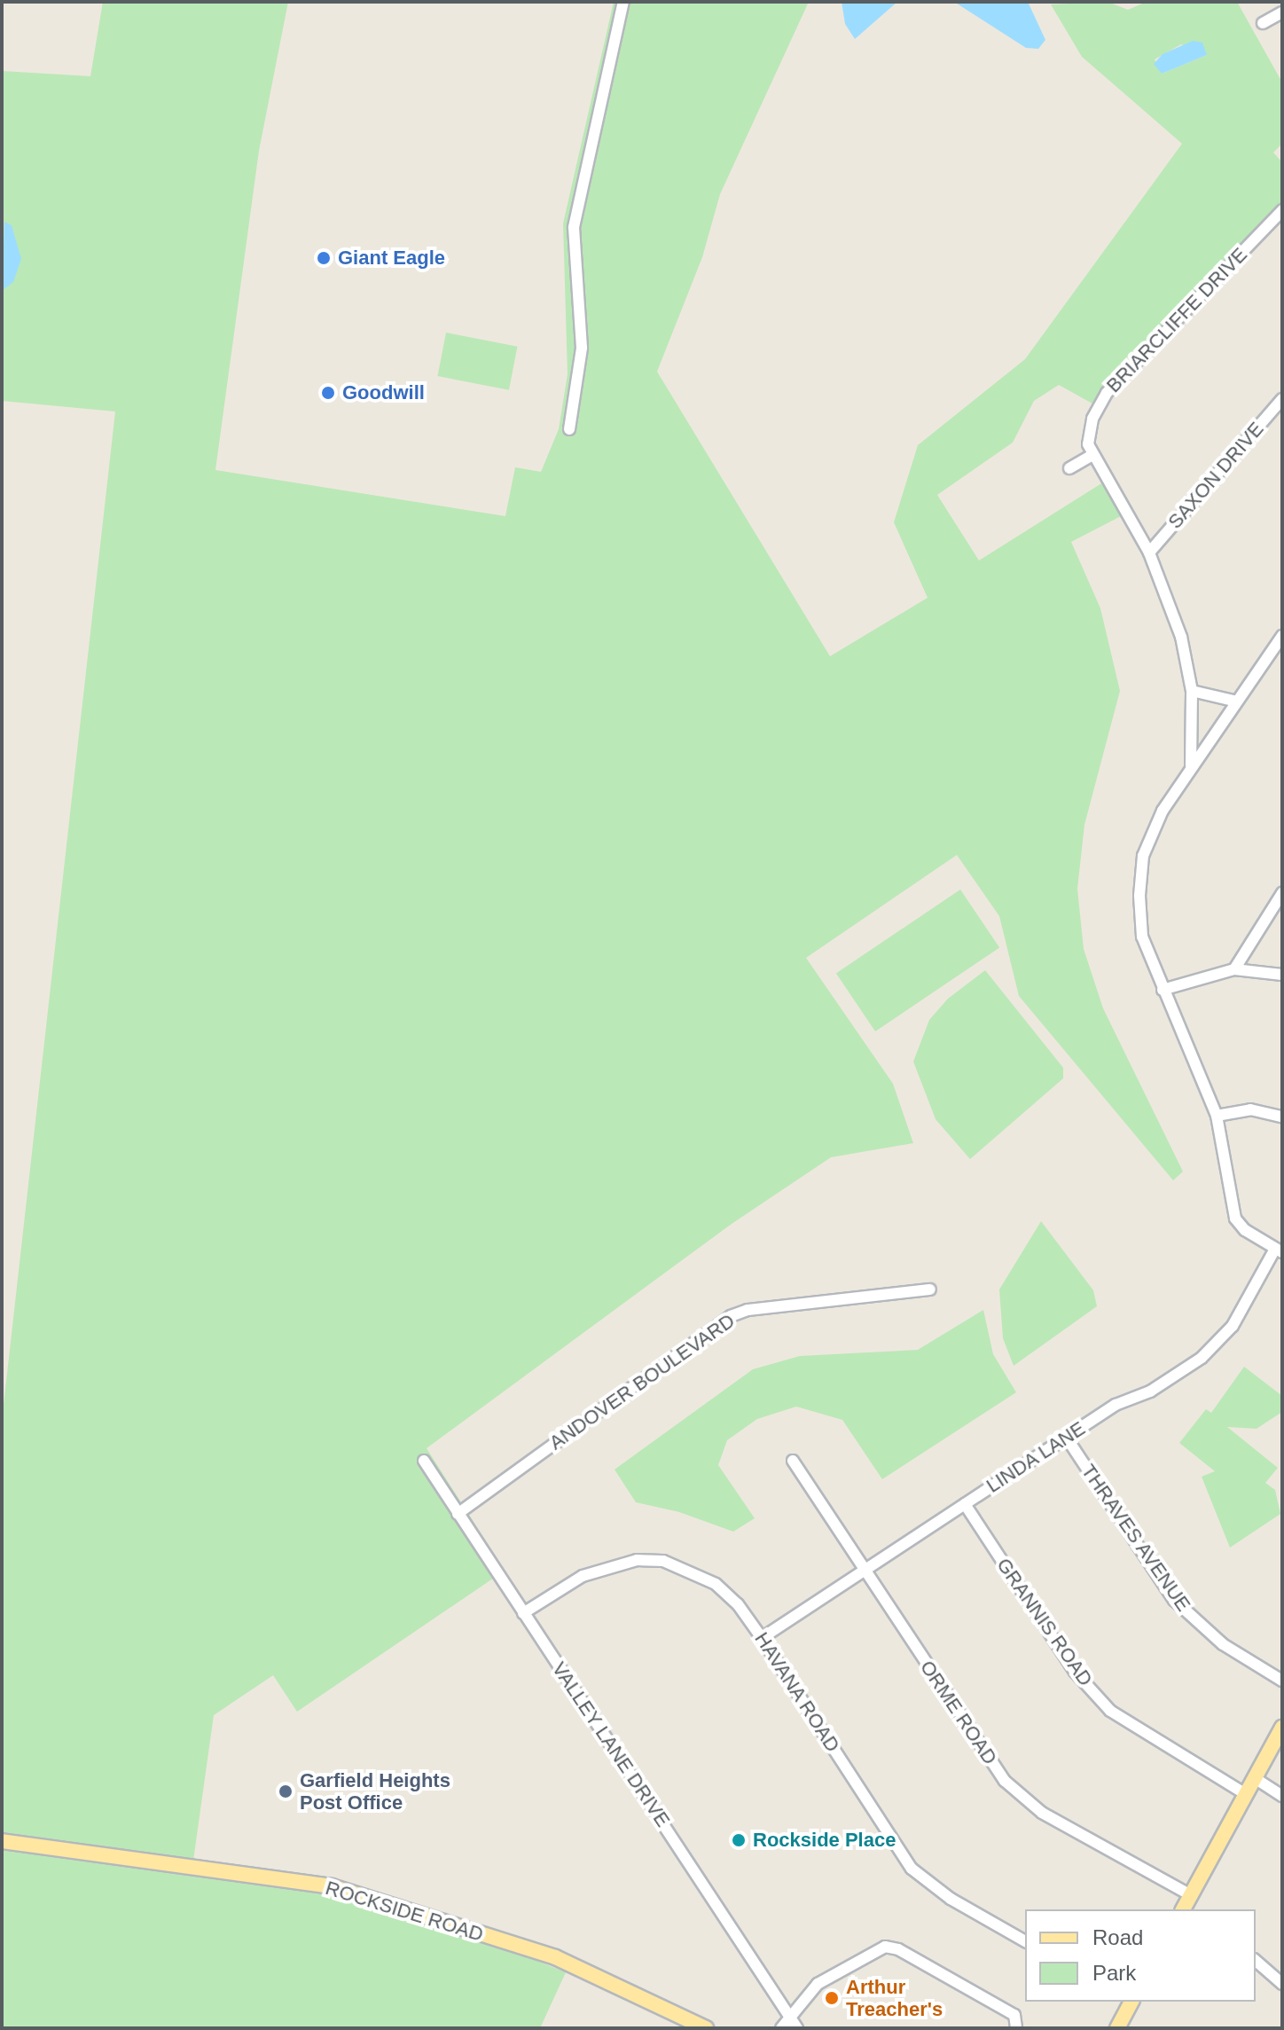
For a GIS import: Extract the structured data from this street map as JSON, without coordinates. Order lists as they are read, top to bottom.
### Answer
{
  "streets": {
    "main road": ["ROCKSIDE ROAD"],
    "street": [
      "BRIARCLIFFE DRIVE",
      "SAXON DRIVE",
      "ANDOVER BOULEVARD",
      "LINDA LANE",
      "THRAVES AVENUE",
      "GRANNIS ROAD",
      "HAVANA ROAD",
      "ORME ROAD",
      "VALLEY LANE DRIVE"
    ]
  },
  "crossings": [
    ["ANDOVER BOULEVARD", "VALLEY LANE DRIVE"],
    ["LINDA LANE", "THRAVES AVENUE"],
    ["LINDA LANE", "GRANNIS ROAD"],
    ["LINDA LANE", "HAVANA ROAD"],
    ["LINDA LANE", "ORME ROAD"],
    ["HAVANA ROAD", "VALLEY LANE DRIVE"]
  ],
  "places": [
    "Giant Eagle",
    "Goodwill",
    "Garfield Heights Post Office",
    "Rockside Place",
    "Arthur Treacher's"
  ],
  "legend": ["Road", "Park"]
}
